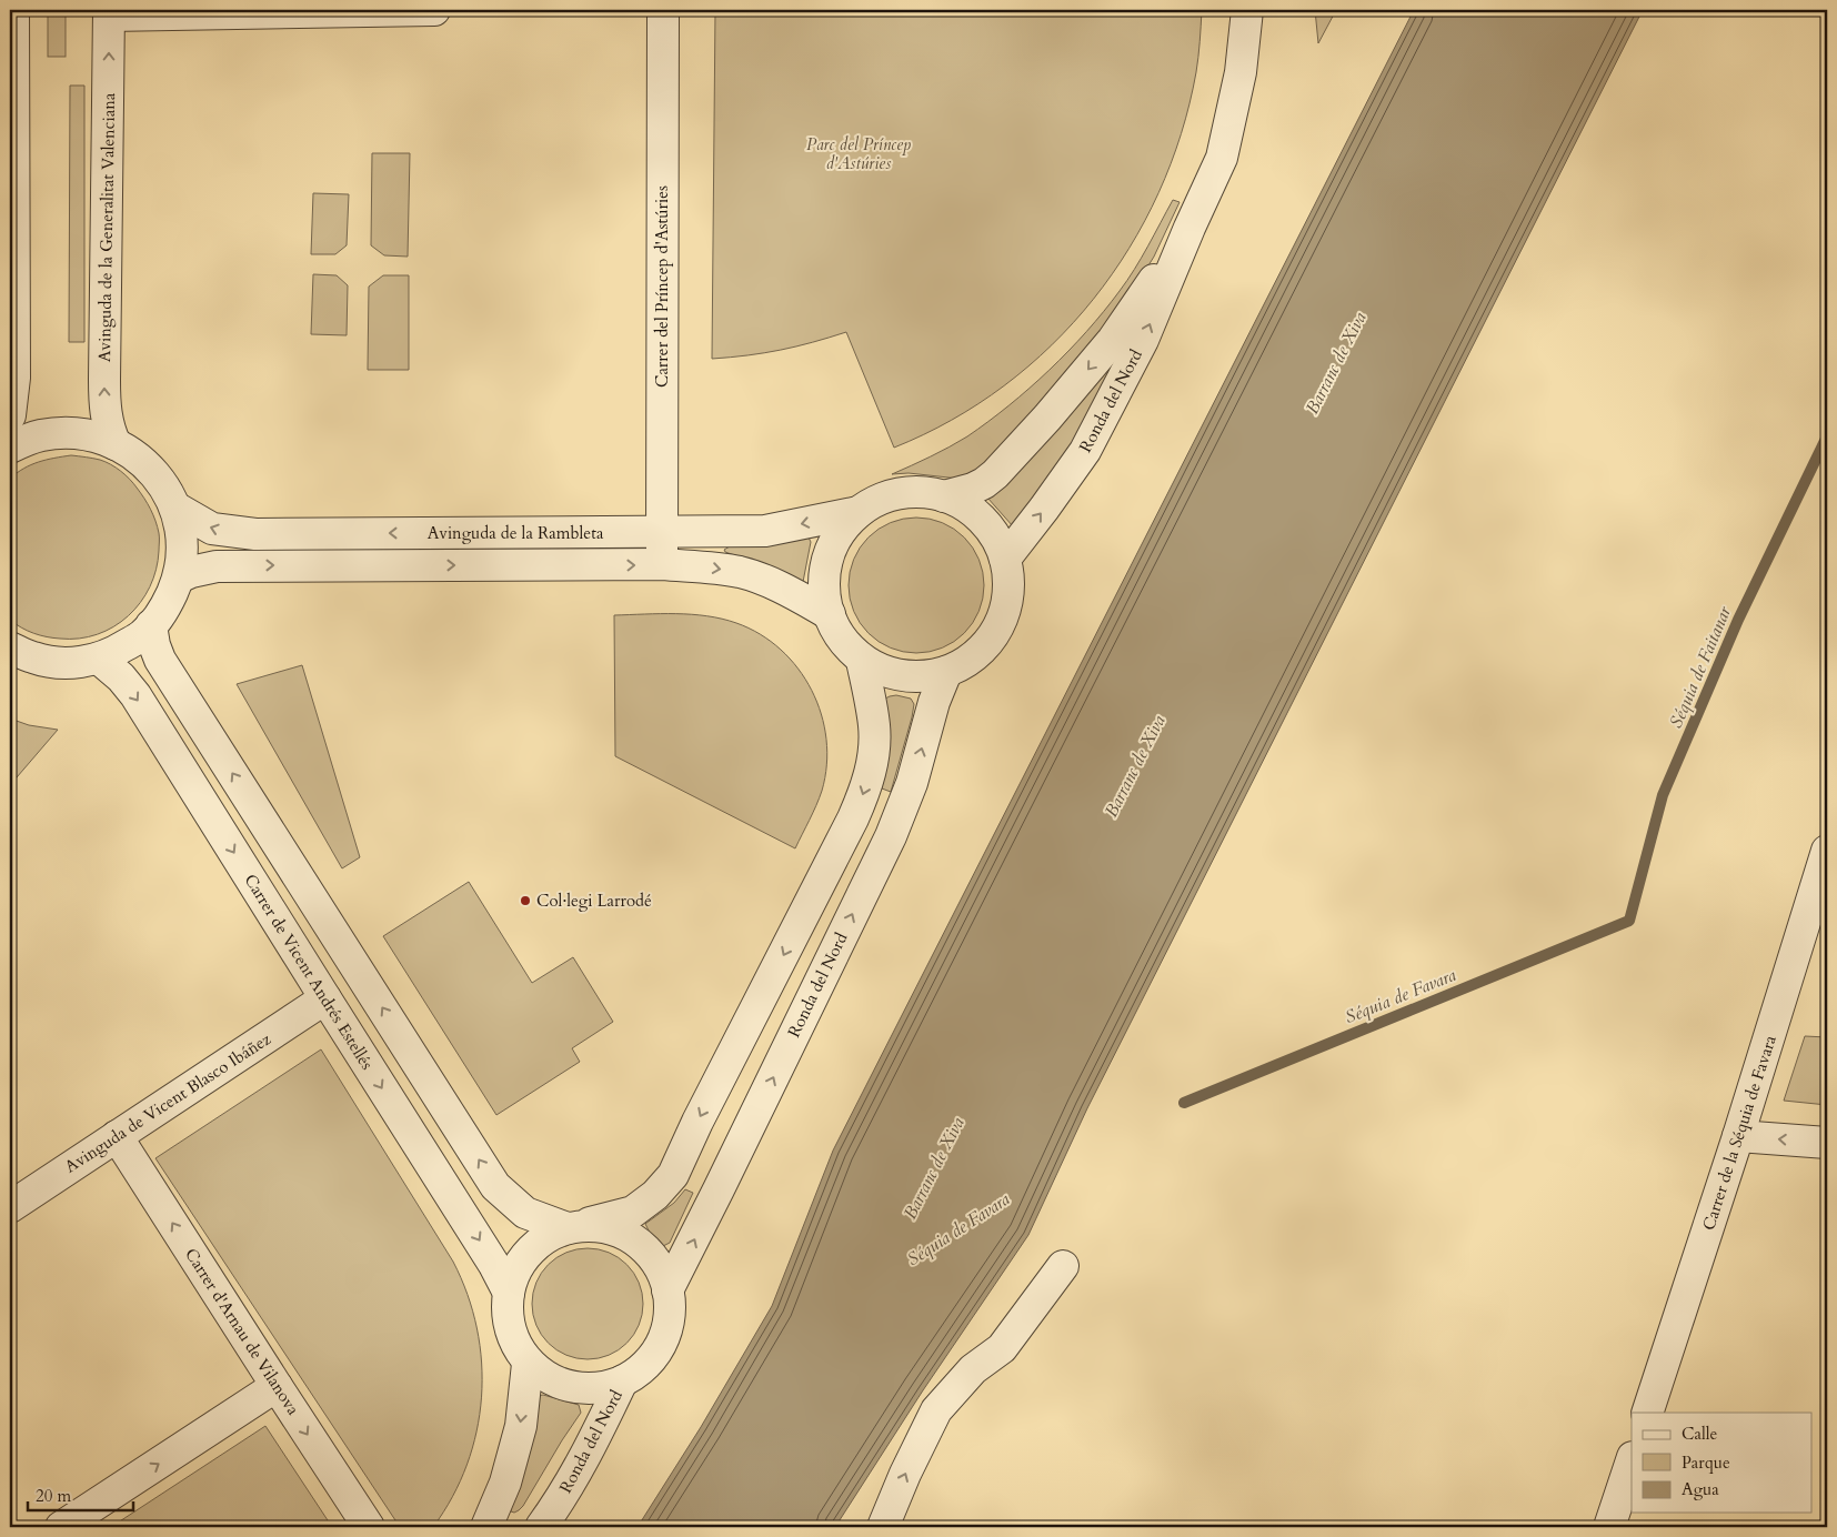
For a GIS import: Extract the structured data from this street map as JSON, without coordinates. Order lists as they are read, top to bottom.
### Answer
{
  "streets": {
    "street": [
      "Avinguda de la Generalitat Valenciana",
      "Carrer del Príncep d'Astúries",
      "Ronda del Nord",
      "Avinguda de la Rambleta",
      "Carrer de Vicent Andrés Estellés",
      "Avinguda de Vicent Blasco Ibáñez",
      "Carrer de la Séquia de Favara",
      "Carrer d'Arnau de Vilanova"
    ]
  },
  "crossings": [
    ["Carrer del Príncep d'Astúries", "Avinguda de la Rambleta"],
    ["Ronda del Nord", "Avinguda de la Rambleta"],
    ["Ronda del Nord", "Carrer de Vicent Andrés Estellés"],
    ["Carrer de Vicent Andrés Estellés", "Avinguda de Vicent Blasco Ibáñez"],
    ["Avinguda de Vicent Blasco Ibáñez", "Carrer d'Arnau de Vilanova"]
  ],
  "water": ["Barranc de Xiva", "Séquia de Faitanar", "Séquia de Favara"],
  "parks": ["Parc del Príncep d'Astúries"],
  "places": ["Col·legi Larrodé"],
  "legend": ["Calle", "Parque", "Agua"],
  "scale_bar": "20 m"
}
